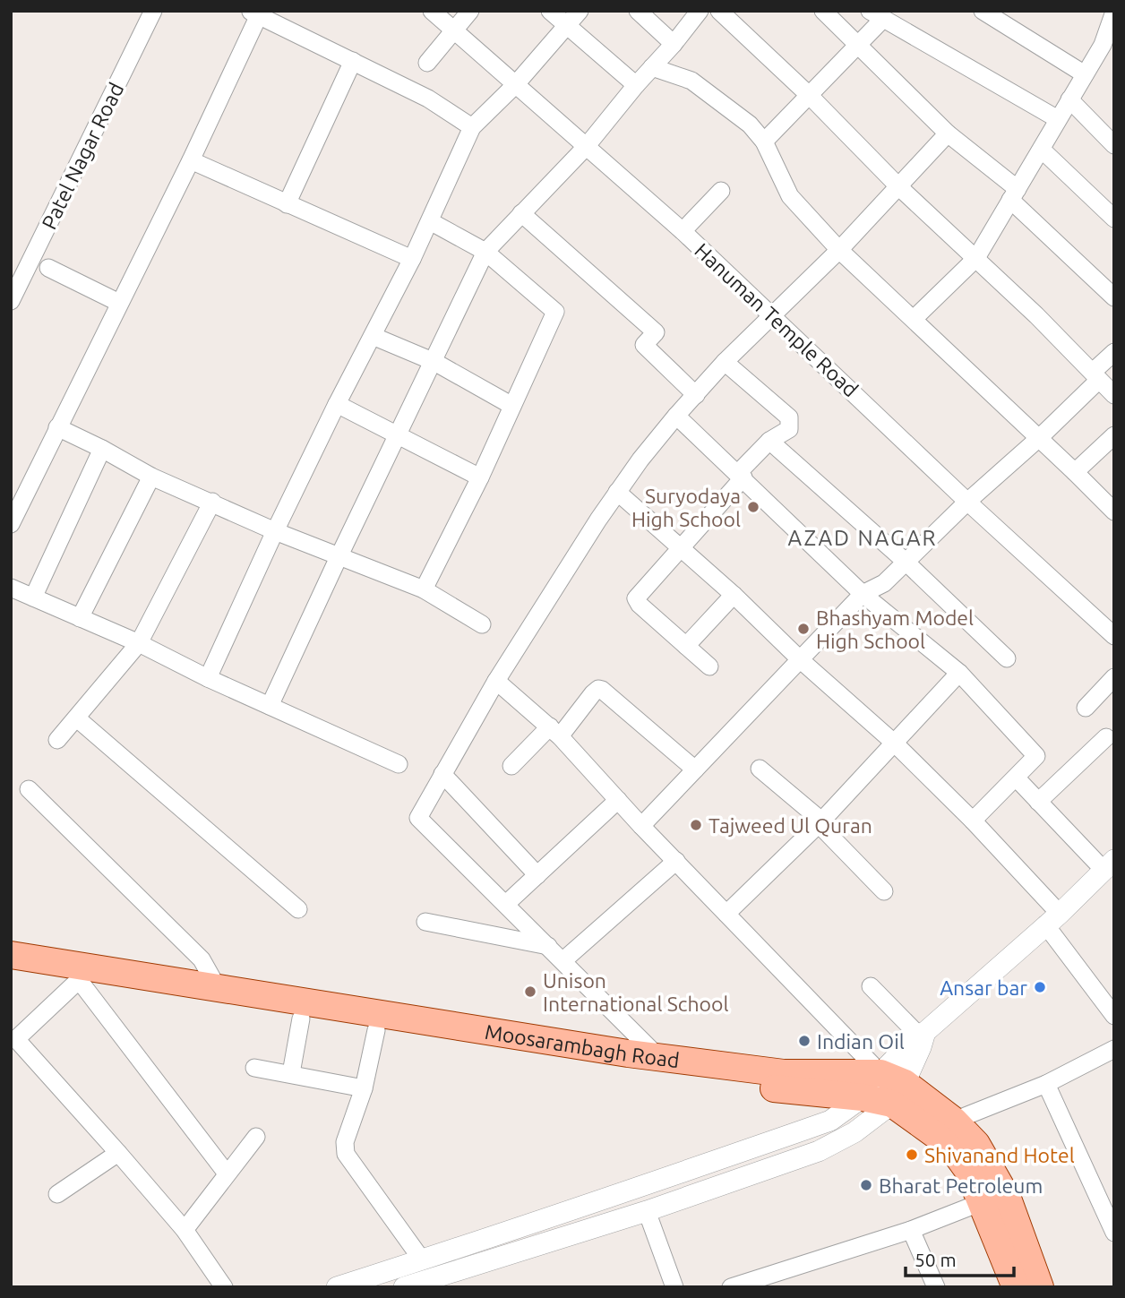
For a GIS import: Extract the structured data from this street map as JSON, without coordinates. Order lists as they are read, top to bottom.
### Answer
{
  "streets": {
    "main road": ["Moosarambagh Road"],
    "street": ["Patel Nagar Road", "Hanuman Temple Road"]
  },
  "districts": ["AZAD NAGAR"],
  "places": [
    "Suryodaya High School",
    "Bhashyam Model High School",
    "Tajweed Ul Quran",
    "Ansar bar",
    "Unison International School",
    "Indian Oil",
    "Shivanand Hotel",
    "Bharat Petroleum"
  ],
  "scale_bar": "50 m"
}
